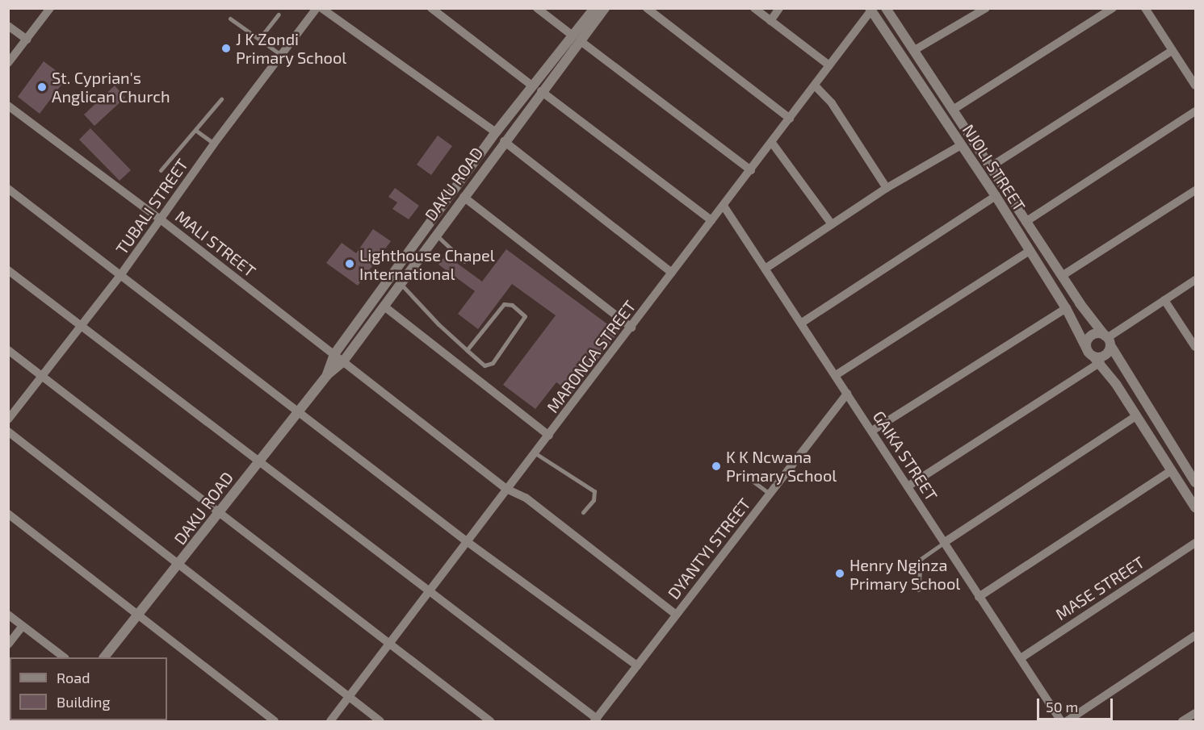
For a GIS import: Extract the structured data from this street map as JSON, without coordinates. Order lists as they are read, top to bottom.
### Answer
{
  "streets": {
    "street": [
      "NJOLI STREET",
      "DAKU ROAD",
      "TUBALI STREET",
      "MALI STREET",
      "MARONGA STREET",
      "GAIKA STREET",
      "DYANTYI STREET",
      "MASE STREET"
    ]
  },
  "crossings": [
    ["NJOLI STREET", "MARONGA STREET"],
    ["DAKU ROAD", "MALI STREET"],
    ["TUBALI STREET", "MALI STREET"],
    ["MALI STREET", "MARONGA STREET"],
    ["MALI STREET", "DYANTYI STREET"],
    ["MARONGA STREET", "GAIKA STREET"],
    ["GAIKA STREET", "DYANTYI STREET"],
    ["GAIKA STREET", "MASE STREET"]
  ],
  "places": [
    "J K Zondi Primary School",
    "St. Cyprian's Anglican Church",
    "Lighthouse Chapel International",
    "K K Ncwana Primary School",
    "Henry Nginza Primary School"
  ],
  "legend": ["Road", "Building"],
  "scale_bar": "50 m"
}
